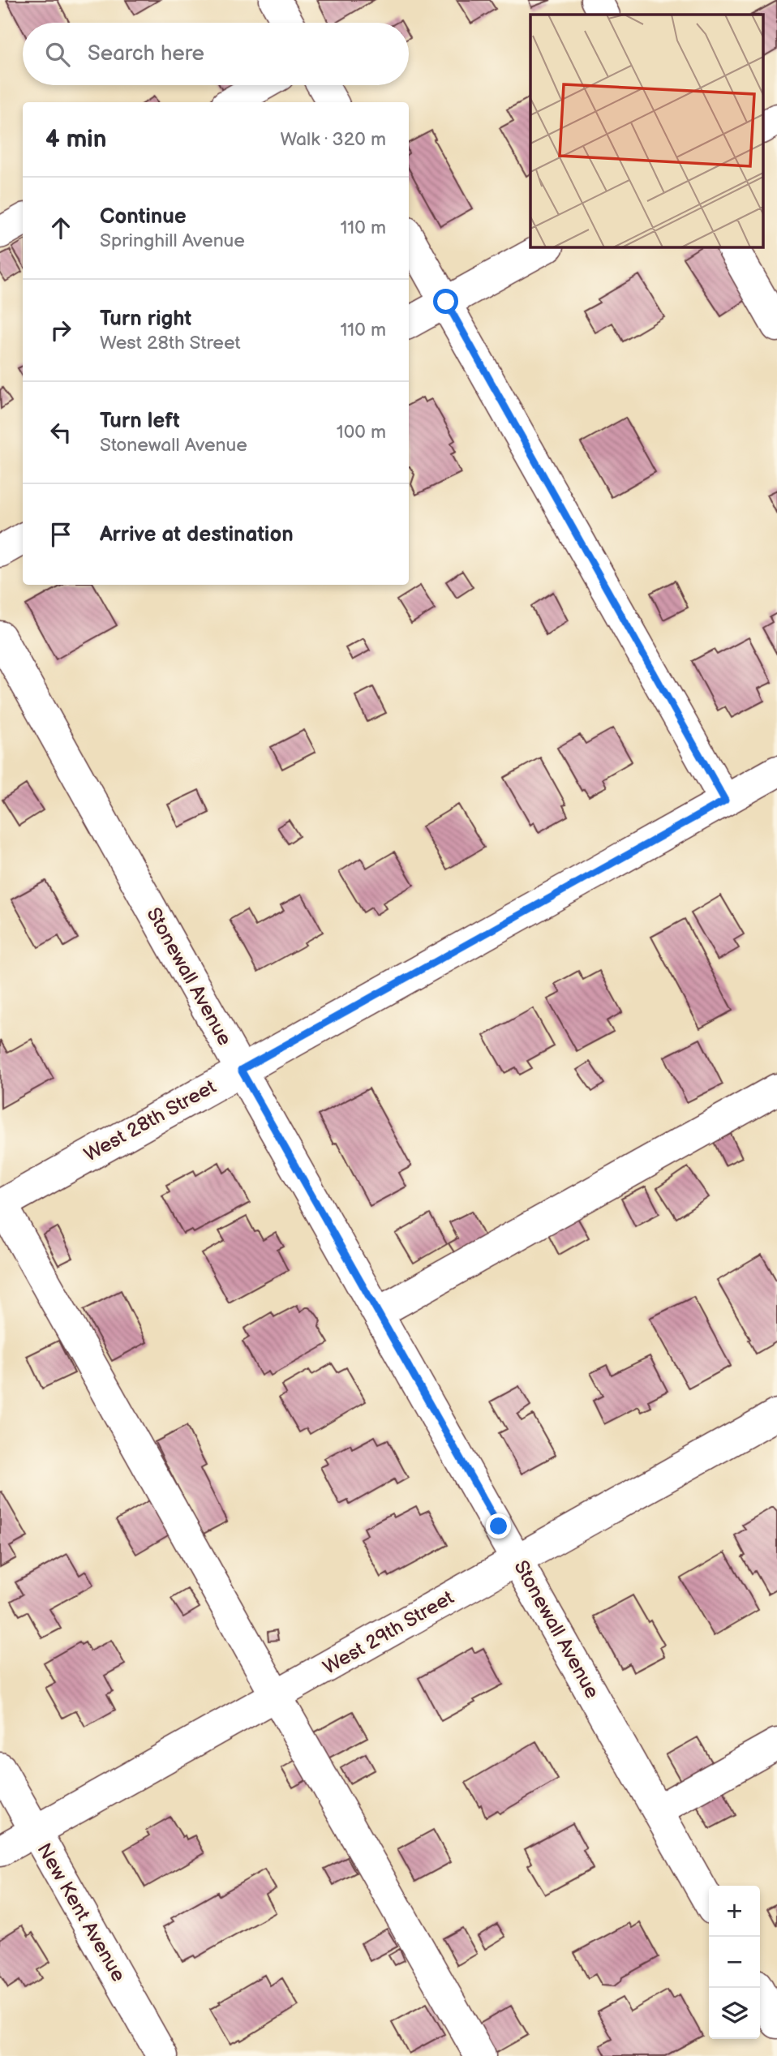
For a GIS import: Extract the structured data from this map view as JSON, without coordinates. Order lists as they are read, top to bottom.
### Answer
{
  "streets": {
    "street": [
      "Stonewall Avenue",
      "West 28th Street",
      "West 29th Street",
      "New Kent Avenue"
    ]
  },
  "crossings": [
    ["Stonewall Avenue", "West 28th Street"],
    ["Stonewall Avenue", "West 29th Street"],
    ["West 29th Street", "New Kent Avenue"]
  ],
  "page": {
    "search": "Search here",
    "heading": ["4 min", "Walk · 320 m"],
    "list": [
      ["Continue", "Springhill Avenue", "110 m"],
      ["Turn right", "West 28th Street", "110 m"],
      ["Turn left", "Stonewall Avenue", "100 m"],
      "Arrive at destination"
    ],
    "map_buttons": ["+", "−"]
  }
}
